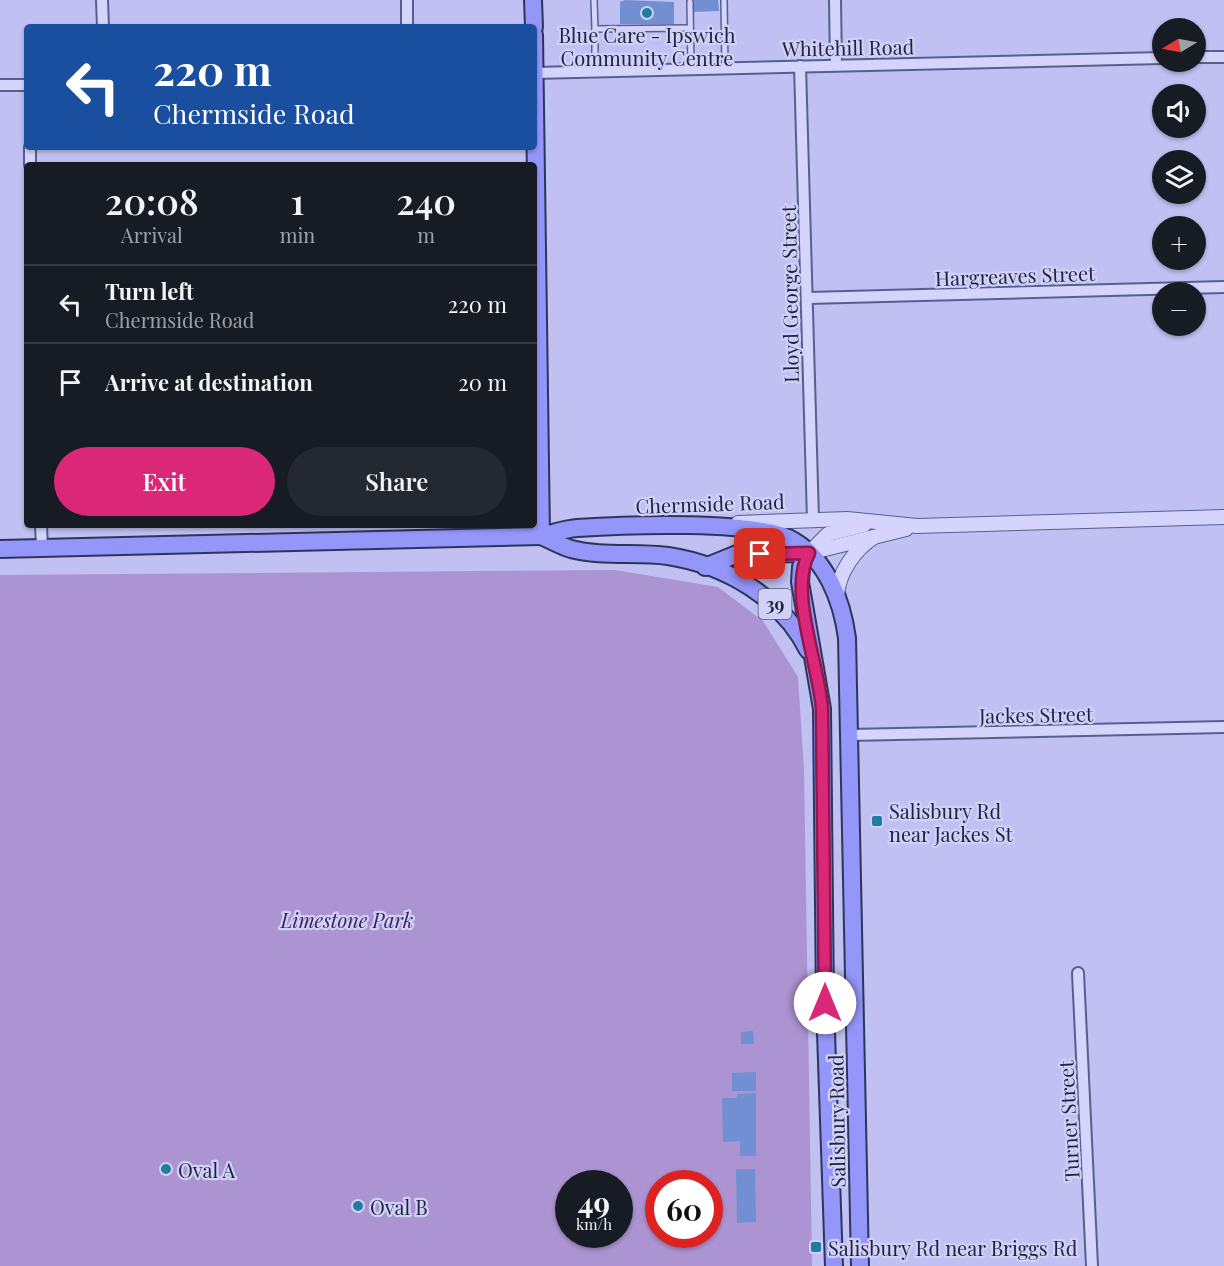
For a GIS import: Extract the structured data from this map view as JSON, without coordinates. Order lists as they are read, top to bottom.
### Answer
{
  "streets": {
    "main road": ["Chermside Road", "39", "Salisbury Road"],
    "street": [
      "Whitehill Road",
      "Hargreaves Street",
      "Lloyd George Street",
      "Jackes Street",
      "Turner Street"
    ]
  },
  "crossings": [
    ["Whitehill Road", "Lloyd George Street"],
    ["Hargreaves Street", "Lloyd George Street"],
    ["Lloyd George Street", "Chermside Road"],
    ["Chermside Road", "Salisbury Road"],
    ["Jackes Street", "Salisbury Road"]
  ],
  "parks": ["Limestone Park"],
  "places": {
    "other": ["Blue Care - Ipswich Community Centre", "Oval A", "Oval B"],
    "transit": ["Salisbury Rd near Jackes St", "Salisbury Rd near Briggs Rd"]
  },
  "north": "left",
  "page": {
    "map_buttons": ["+", "−"],
    "turn": ["220 m", "Chermside Road"],
    "eta": [
      "20:08",
      "Arrival",
      "1",
      "min",
      "240",
      "m"
    ],
    "list": [
      {
        "name": "Turn left",
        "note": "Chermside Road",
        "value": "220 m"
      },
      {
        "name": "Arrive at destination",
        "value": "20 m"
      }
    ],
    "buttons": ["Exit", "Share"],
    "speed": "49 km/h",
    "limit": "60"
  }
}
